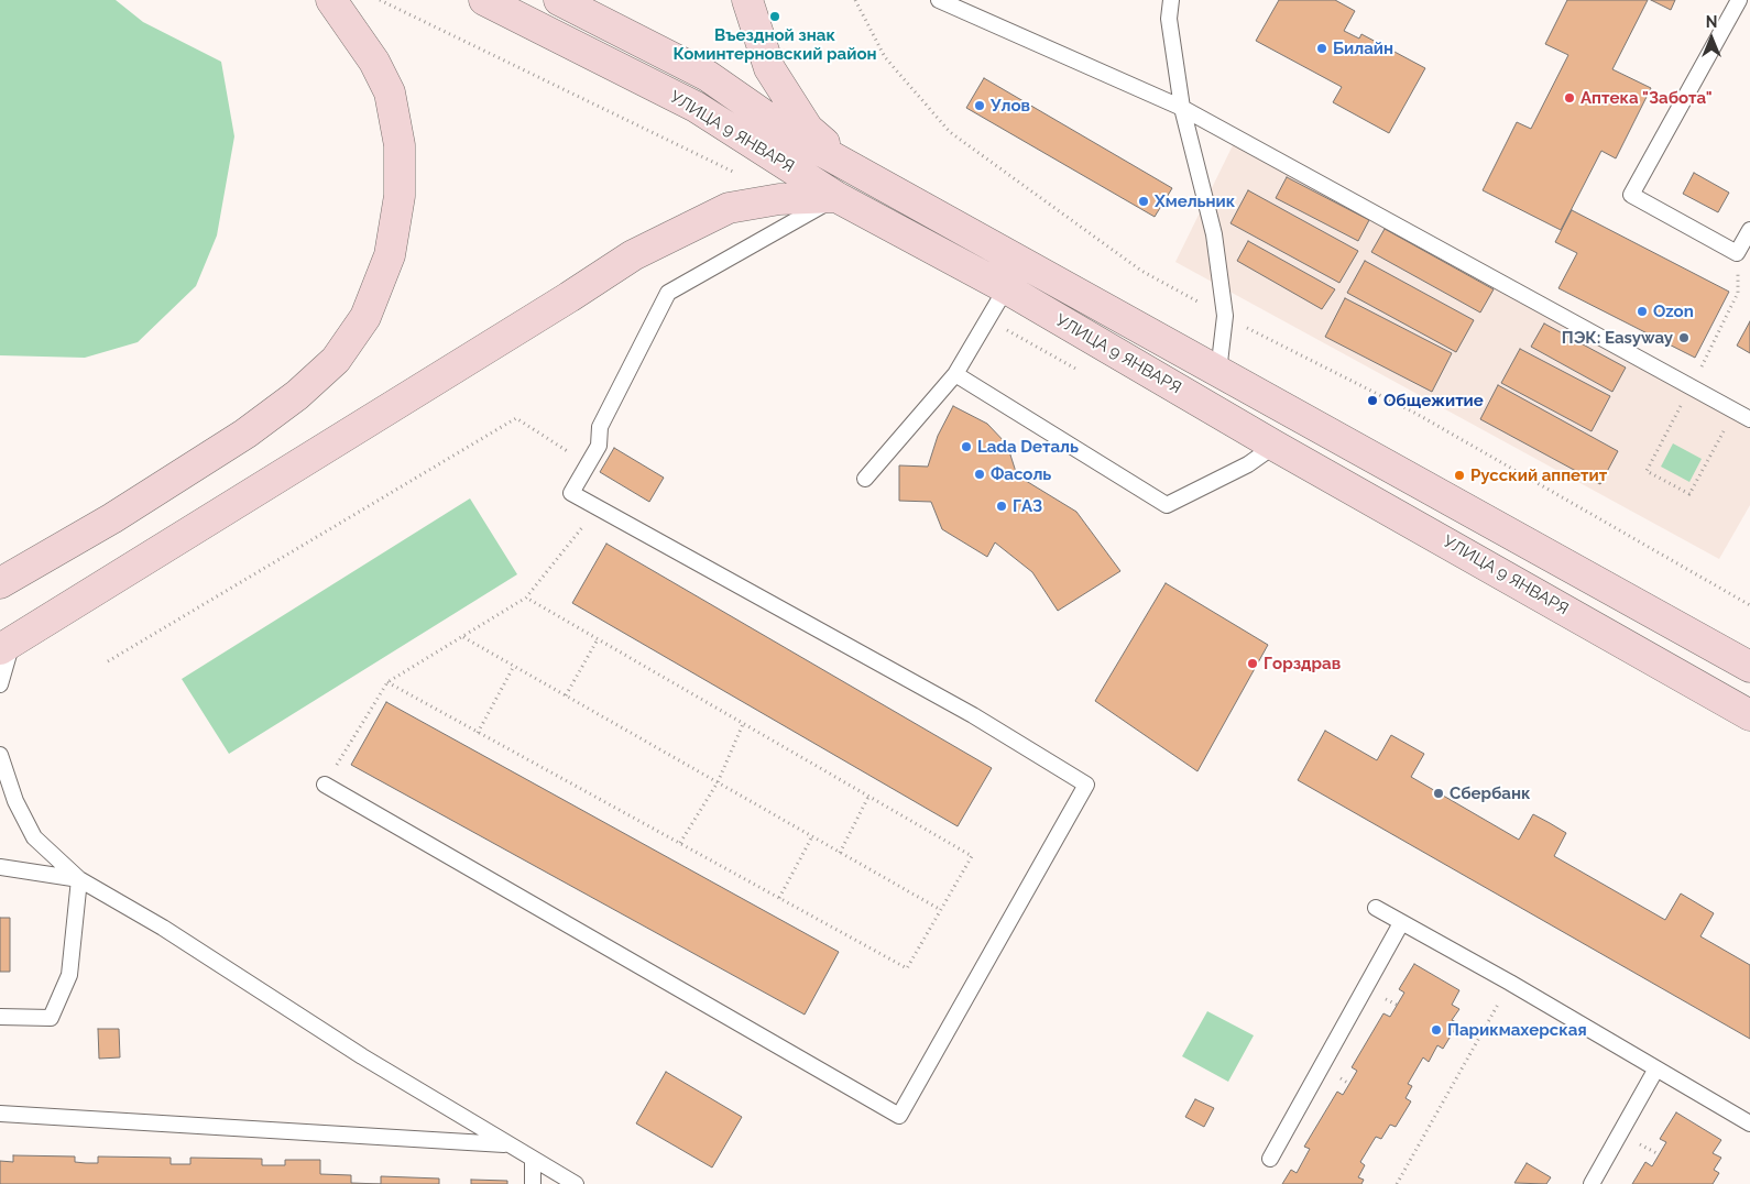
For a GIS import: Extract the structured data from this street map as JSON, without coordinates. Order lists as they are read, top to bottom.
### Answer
{
  "streets": {
    "main road": ["УЛИЦА 9 ЯНВАРЯ"]
  },
  "places": [
    "Въездной знак Коминтерновский район",
    "Билайн",
    "Аптека \"Забота\"",
    "Улов",
    "Хмельник",
    "Ozon",
    "ПЭК: Easyway",
    "Общежитие",
    "Lada Dеталь",
    "Фасоль",
    "Русский аппетит",
    "ГАЗ",
    "Горздрав",
    "Сбербанк",
    "Парикмахерская"
  ],
  "north": "top"
}
